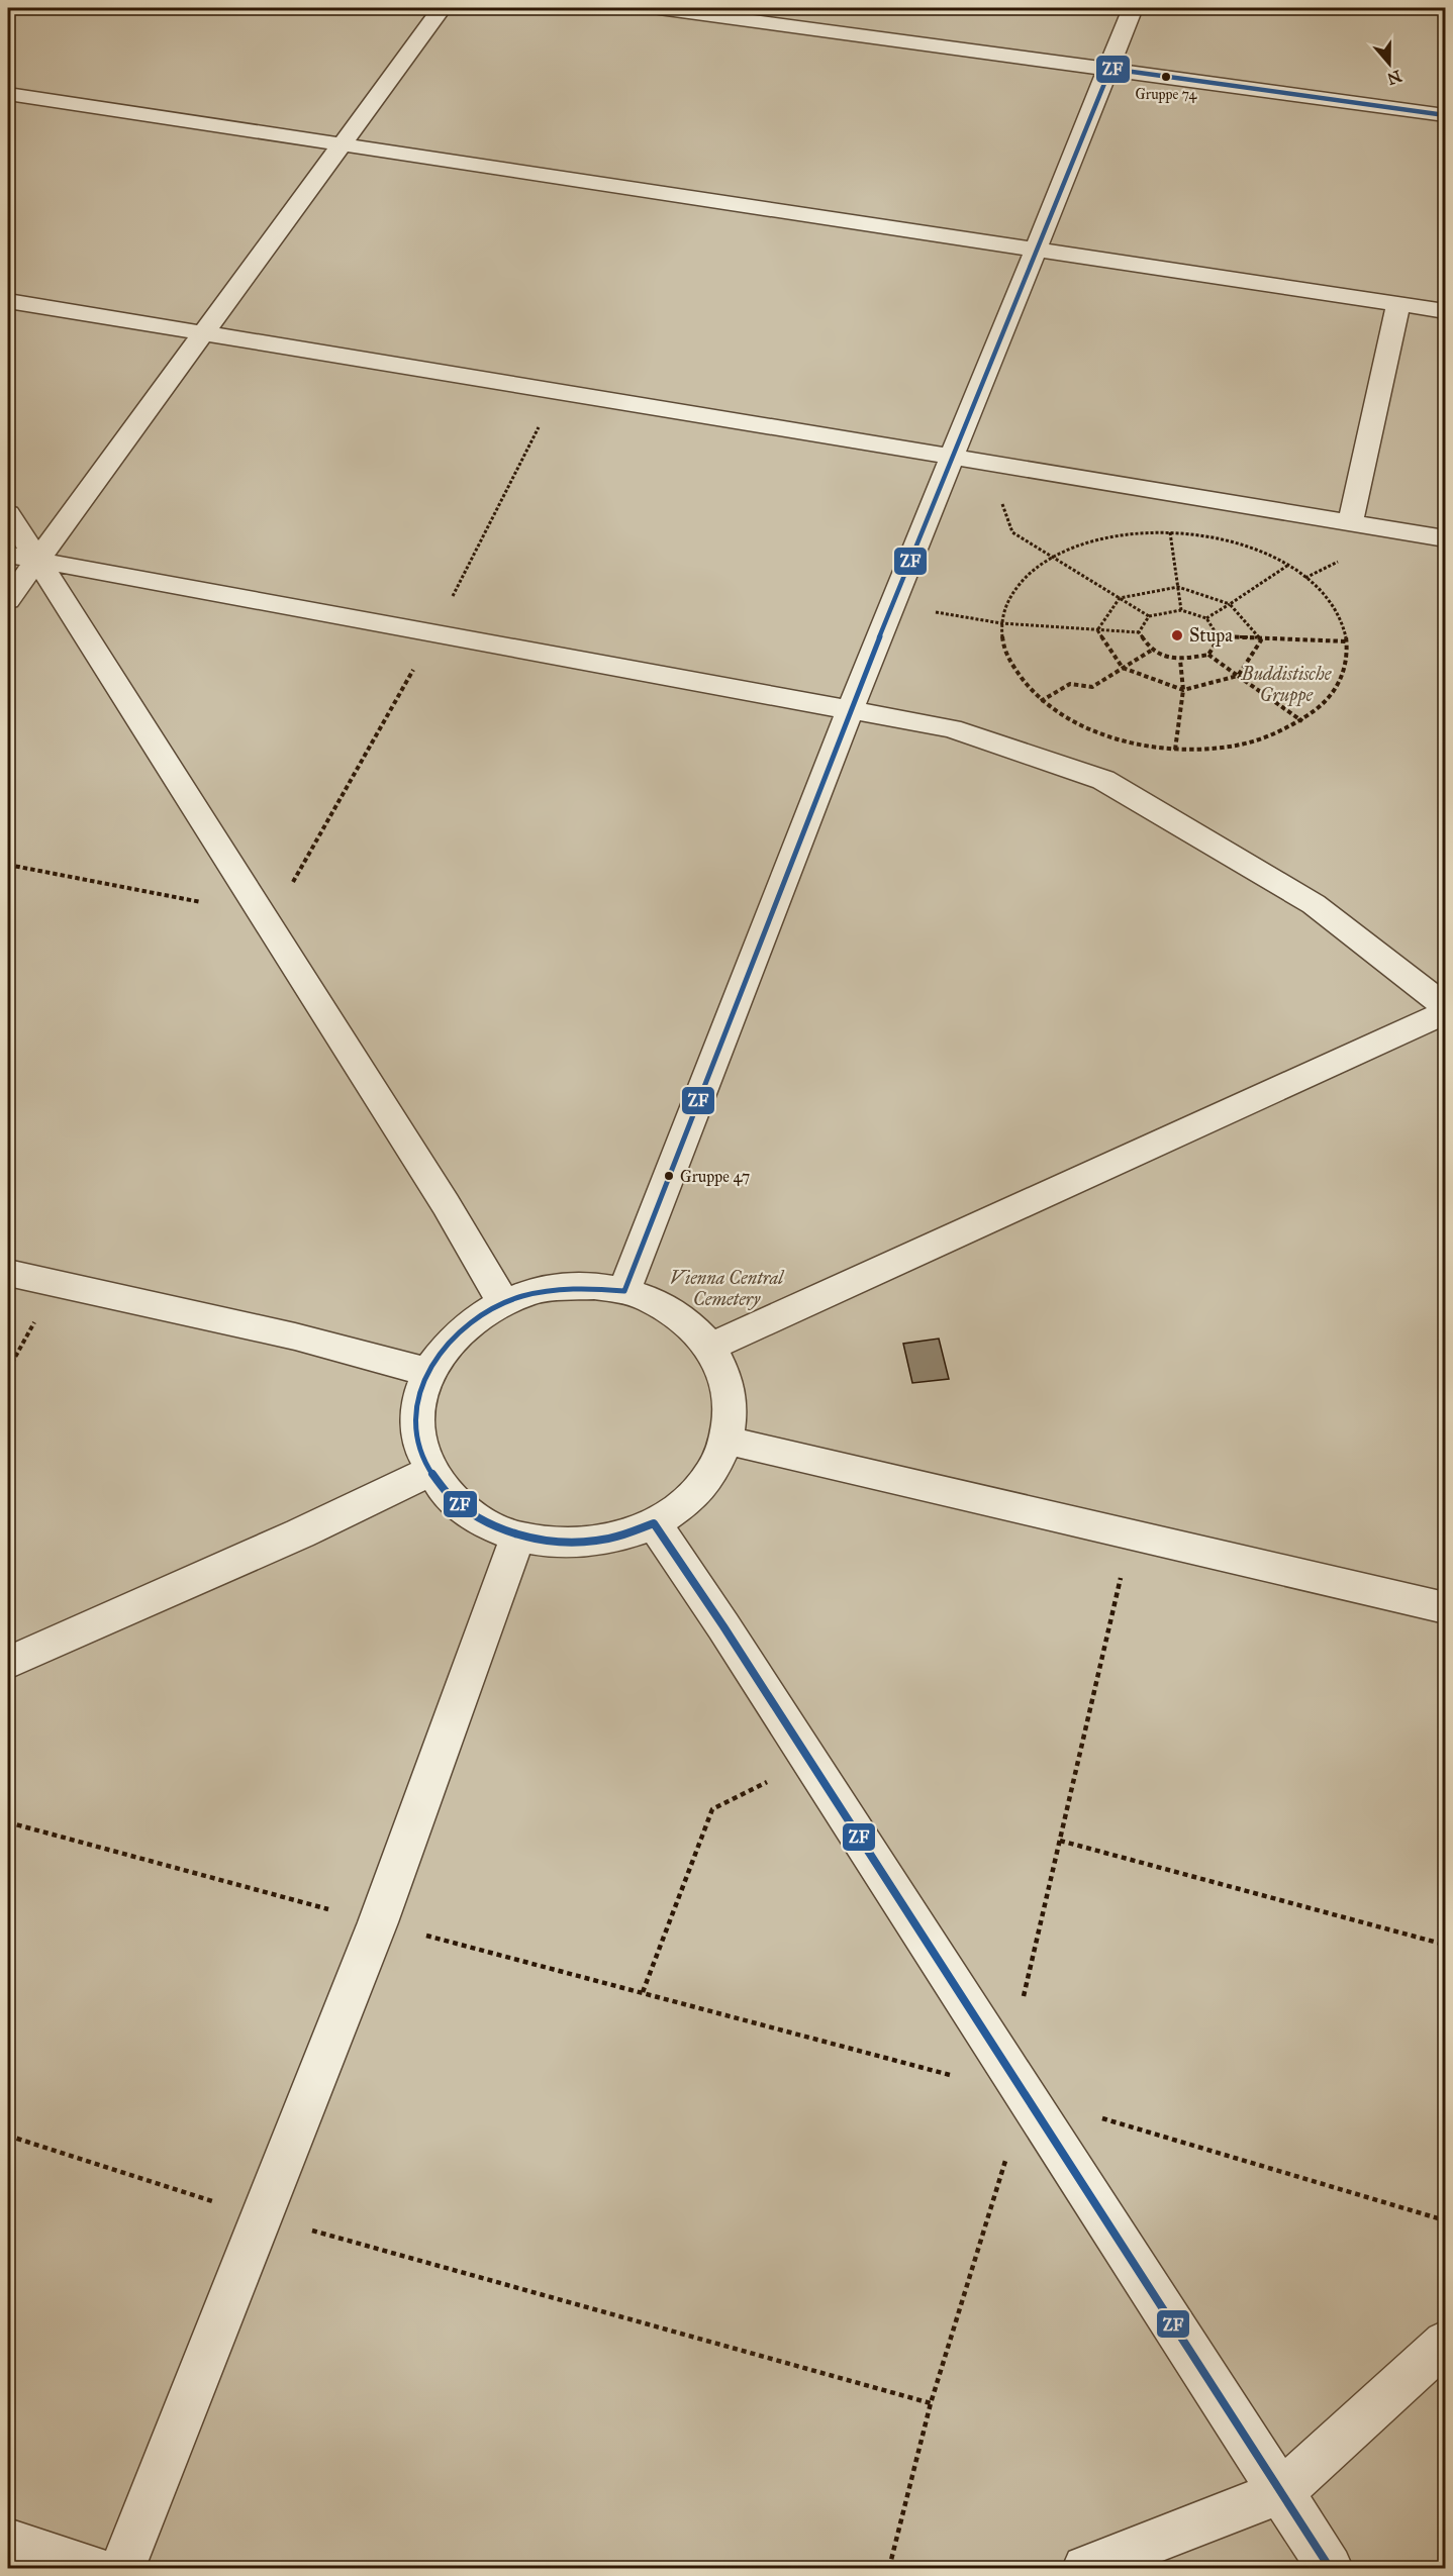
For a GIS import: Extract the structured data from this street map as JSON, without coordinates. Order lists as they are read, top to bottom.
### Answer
{
  "parks": ["Buddistische Gruppe", "Vienna Central Cemetery"],
  "places": ["Gruppe 74", "Stupa", "Gruppe 47"],
  "lines": ["transit line ZF"],
  "north": "bottom"
}
